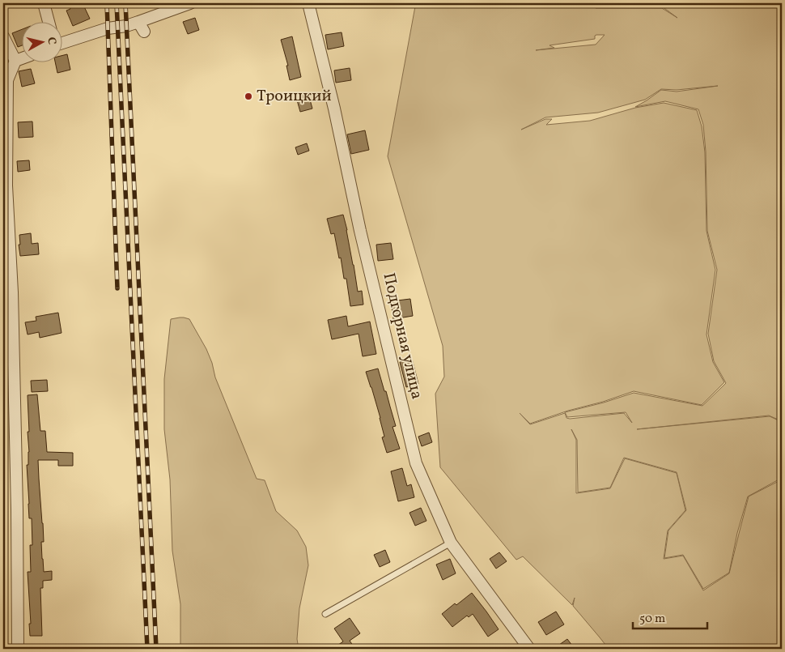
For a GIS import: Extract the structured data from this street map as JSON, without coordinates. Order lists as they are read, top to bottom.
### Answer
{
  "streets": {
    "street": ["Подгорная улица"]
  },
  "places": ["Троицкий"],
  "scale_bar": "50 m",
  "north": "right"
}
